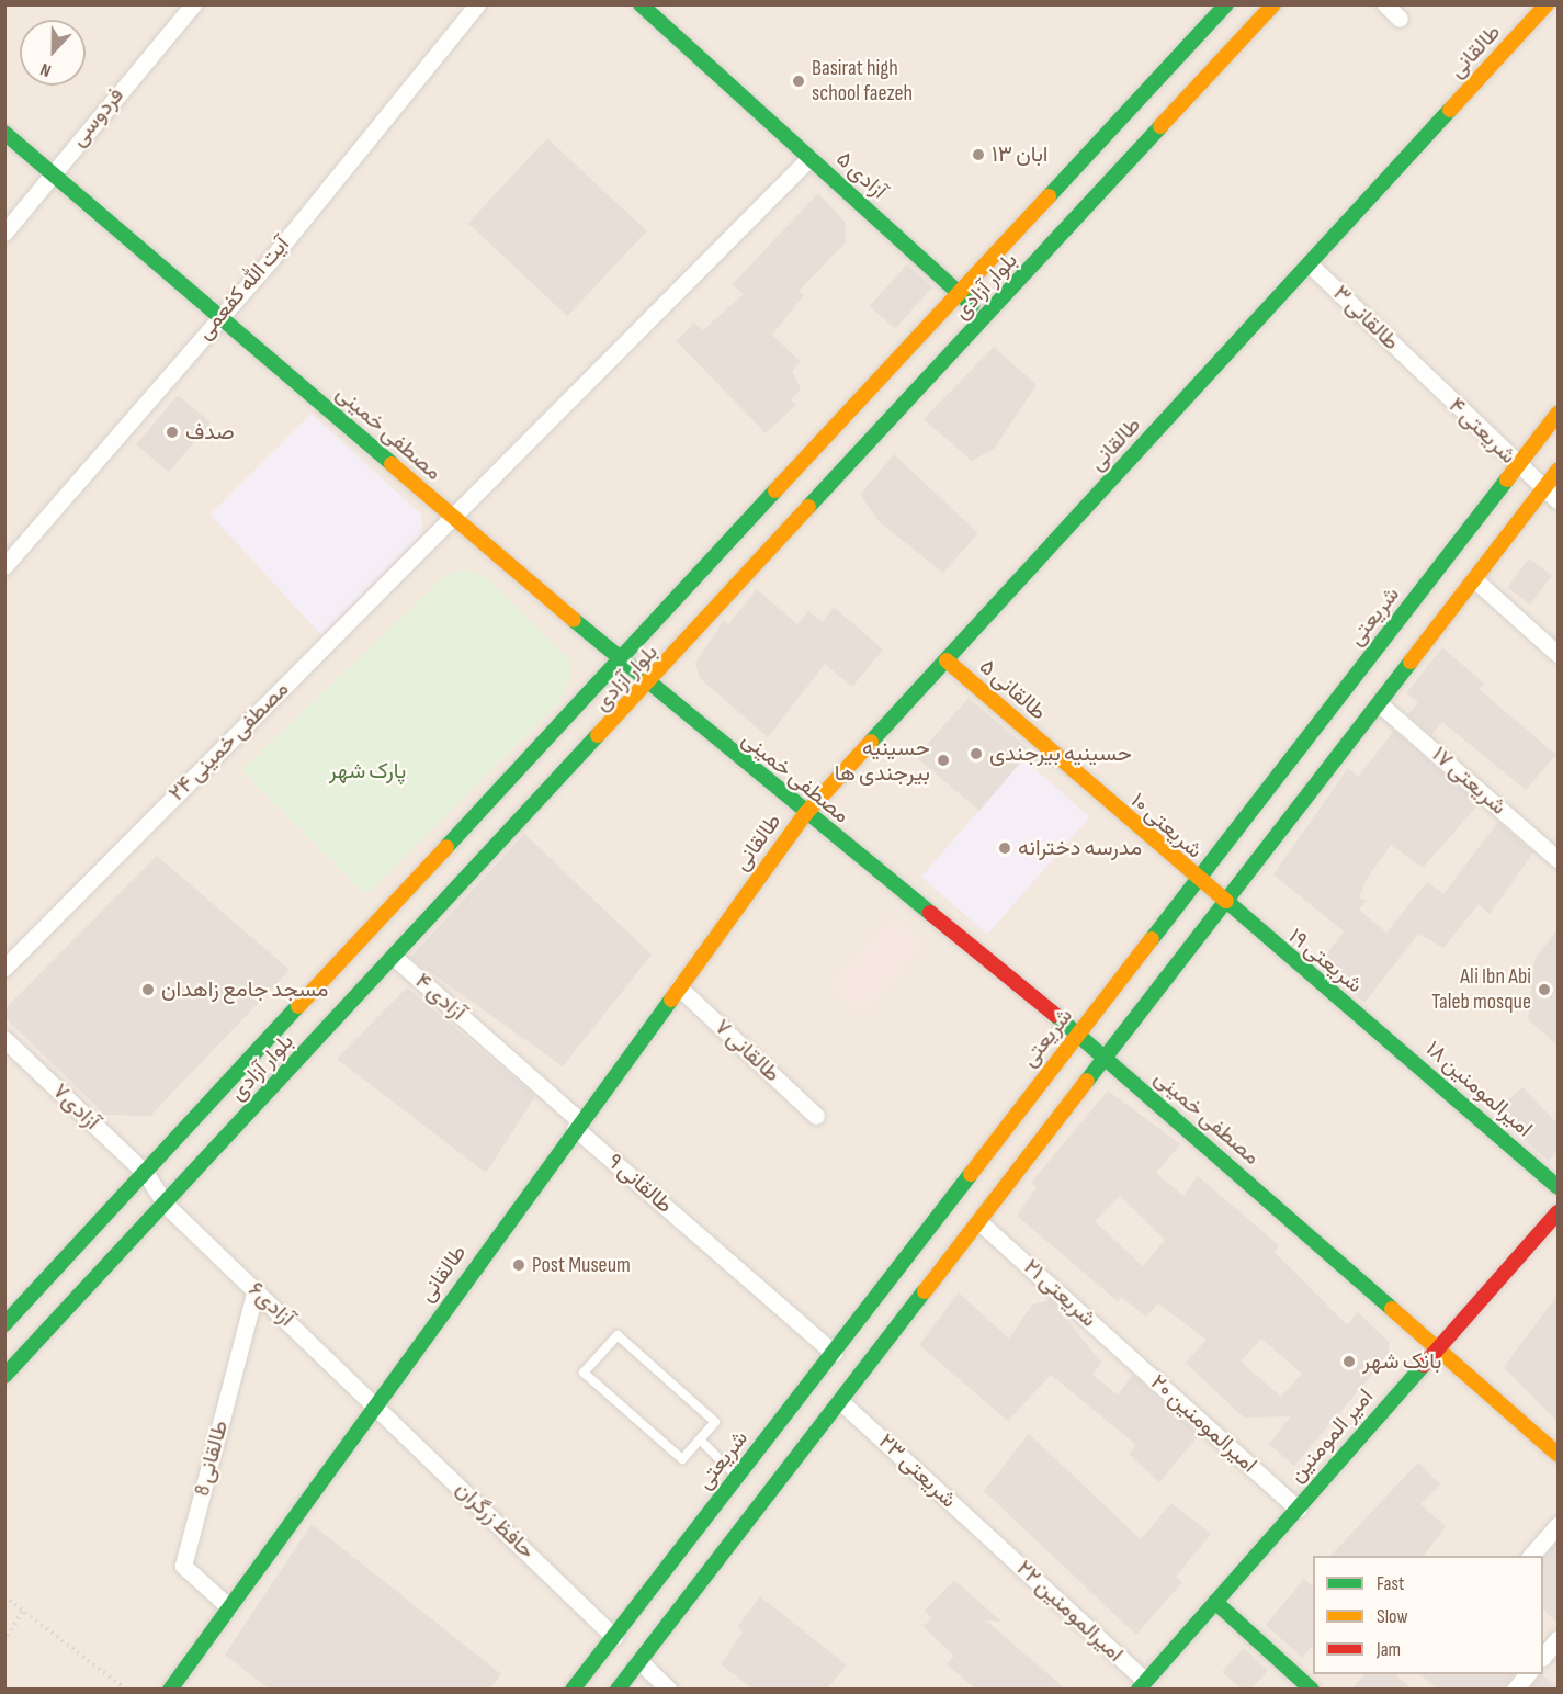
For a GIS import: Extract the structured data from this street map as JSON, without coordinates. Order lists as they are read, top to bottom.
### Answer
{
  "streets": {
    "main road": [
      "طالقانی",
      "آزادی ۵",
      "بلوار آزادی",
      "مصطفی خمینی",
      "شریعتی",
      "طالقانی ۵",
      "شریعتی ۱۰",
      "شریعتی ۱۹",
      "امیرالمومنین ۱۸",
      "امیر المومنین"
    ],
    "street": [
      "فردوسی",
      "آیت الله کفعمی",
      "طالقانی ۳",
      "شریعتی ۴",
      "مصطفی خمینی ۲۴",
      "شریعتی ۱۷",
      "آزادی ۴",
      "طالقانی ۷",
      "آزادی۷",
      "طالقانی ۹",
      "شریعتی ۲۱",
      "آزادی۶",
      "امیرالمومنین ۲۰",
      "طالقانی 8",
      "شریعتی ۲۳",
      "حافظ زرگران",
      "امیرالمومنین ۲۲"
    ]
  },
  "crossings": [
    ["طالقانی", "طالقانی ۳"],
    ["طالقانی", "مصطفی خمینی"],
    ["طالقانی", "طالقانی ۵"],
    ["طالقانی", "آزادی ۴"],
    ["طالقانی", "طالقانی ۷"],
    ["طالقانی", "طالقانی ۹"],
    ["طالقانی", "آزادی۶"],
    ["طالقانی", "طالقانی 8"],
    ["طالقانی", "حافظ زرگران"],
    ["فردوسی", "مصطفی خمینی"],
    ["آزادی ۵", "بلوار آزادی"],
    ["آزادی ۵", "مصطفی خمینی ۲۴"],
    ["بلوار آزادی", "مصطفی خمینی"],
    ["بلوار آزادی", "آزادی ۴"],
    ["بلوار آزادی", "آزادی۷"],
    ["بلوار آزادی", "آزادی۶"],
    ["آیت الله کفعمی", "مصطفی خمینی"],
    ["طالقانی ۳", "شریعتی ۴"],
    ["شریعتی ۴", "شریعتی"],
    ["مصطفی خمینی", "شریعتی"],
    ["مصطفی خمینی", "مصطفی خمینی ۲۴"],
    ["مصطفی خمینی", "امیر المومنین"],
    ["شریعتی", "شریعتی ۱۰"],
    ["شریعتی", "طالقانی ۹"],
    ["شریعتی", "حافظ زرگران"],
    ["طالقانی ۵", "شریعتی ۱۰"],
    ["شریعتی ۱۰", "شریعتی ۱۹"],
    ["شریعتی ۱۹", "امیرالمومنین ۱۸"],
    ["آزادی ۴", "طالقانی ۹"],
    ["آزادی۷", "آزادی۶"],
    ["شریعتی ۲۱", "امیرالمومنین ۲۰"],
    ["آزادی۶", "طالقانی 8"],
    ["آزادی۶", "حافظ زرگران"],
    ["امیرالمومنین ۲۰", "امیر المومنین"],
    ["امیر المومنین", "امیرالمومنین ۲۲"],
    ["شریعتی ۲۳", "امیرالمومنین ۲۲"]
  ],
  "parks": ["پارک شهر"],
  "places": [
    "Basirat high school faezeh",
    "۱۳ ابان",
    "صدف",
    "حسینیه بیرجندی",
    "حسینیه بیرجندی ها",
    "مدرسه دخترانه",
    "مسجد جامع زاهدان",
    "Ali Ibn Abi Taleb mosque",
    "Post Museum",
    "بانک شهر"
  ],
  "legend": ["Fast", "Slow", "Jam"],
  "north": "bottom"
}
